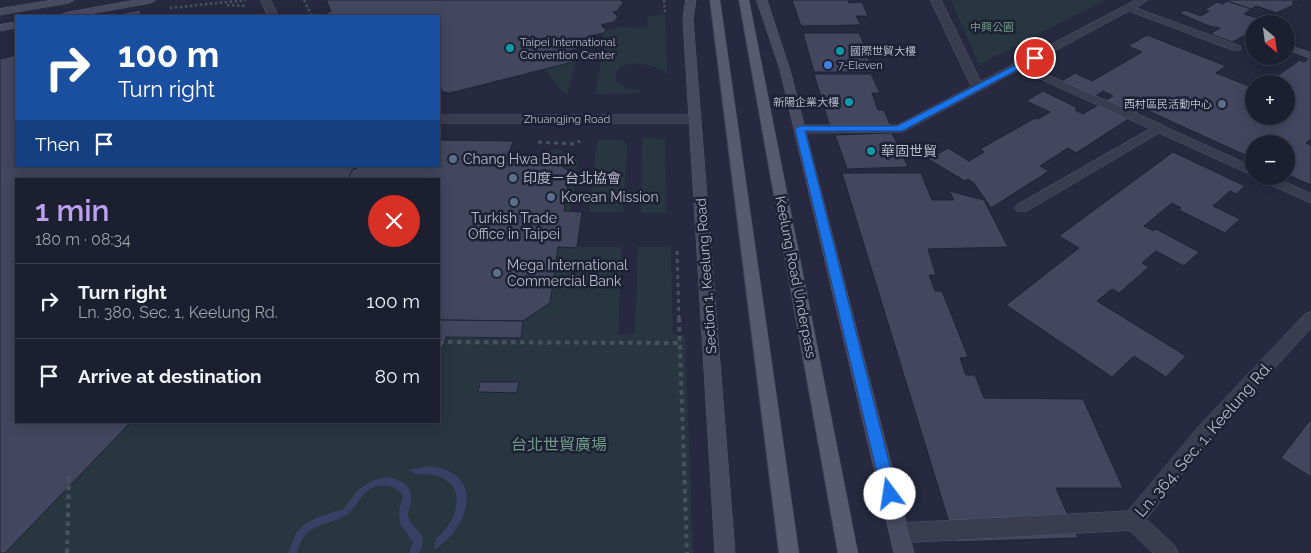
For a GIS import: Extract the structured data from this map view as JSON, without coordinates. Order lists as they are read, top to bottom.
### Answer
{
  "streets": {
    "main road": ["Section 1, Keelung Road", "Keelung Road Underpass"],
    "street": ["Zhuangjing Road", "Ln. 364, Sec. 1, Keelung Rd."]
  },
  "crossings": [
    ["Zhuangjing Road", "Section 1, Keelung Road"]
  ],
  "parks": ["中興公園", "台北世貿廣場"],
  "places": [
    "Taipei International Convention Center",
    "國際世貿大樓",
    "7-Eleven",
    "新陽企業大樓",
    "西村區民活動中心",
    "華固世貿",
    "Chang Hwa Bank",
    "印度－台北協會",
    "Korean Mission",
    "Turkish Trade Office in Taipei",
    "Mega International Commercial Bank"
  ],
  "north": "bottom right",
  "page": {
    "map_buttons": ["+", "−"],
    "turn": ["100 m", "Turn right"],
    "then": "Then",
    "heading": ["1 min", "180 m · 08:34"],
    "list": [
      {
        "name": "Turn right",
        "note": "Ln. 380, Sec. 1, Keelung Rd.",
        "value": "100 m"
      },
      {
        "name": "Arrive at destination",
        "value": "80 m"
      }
    ]
  }
}
